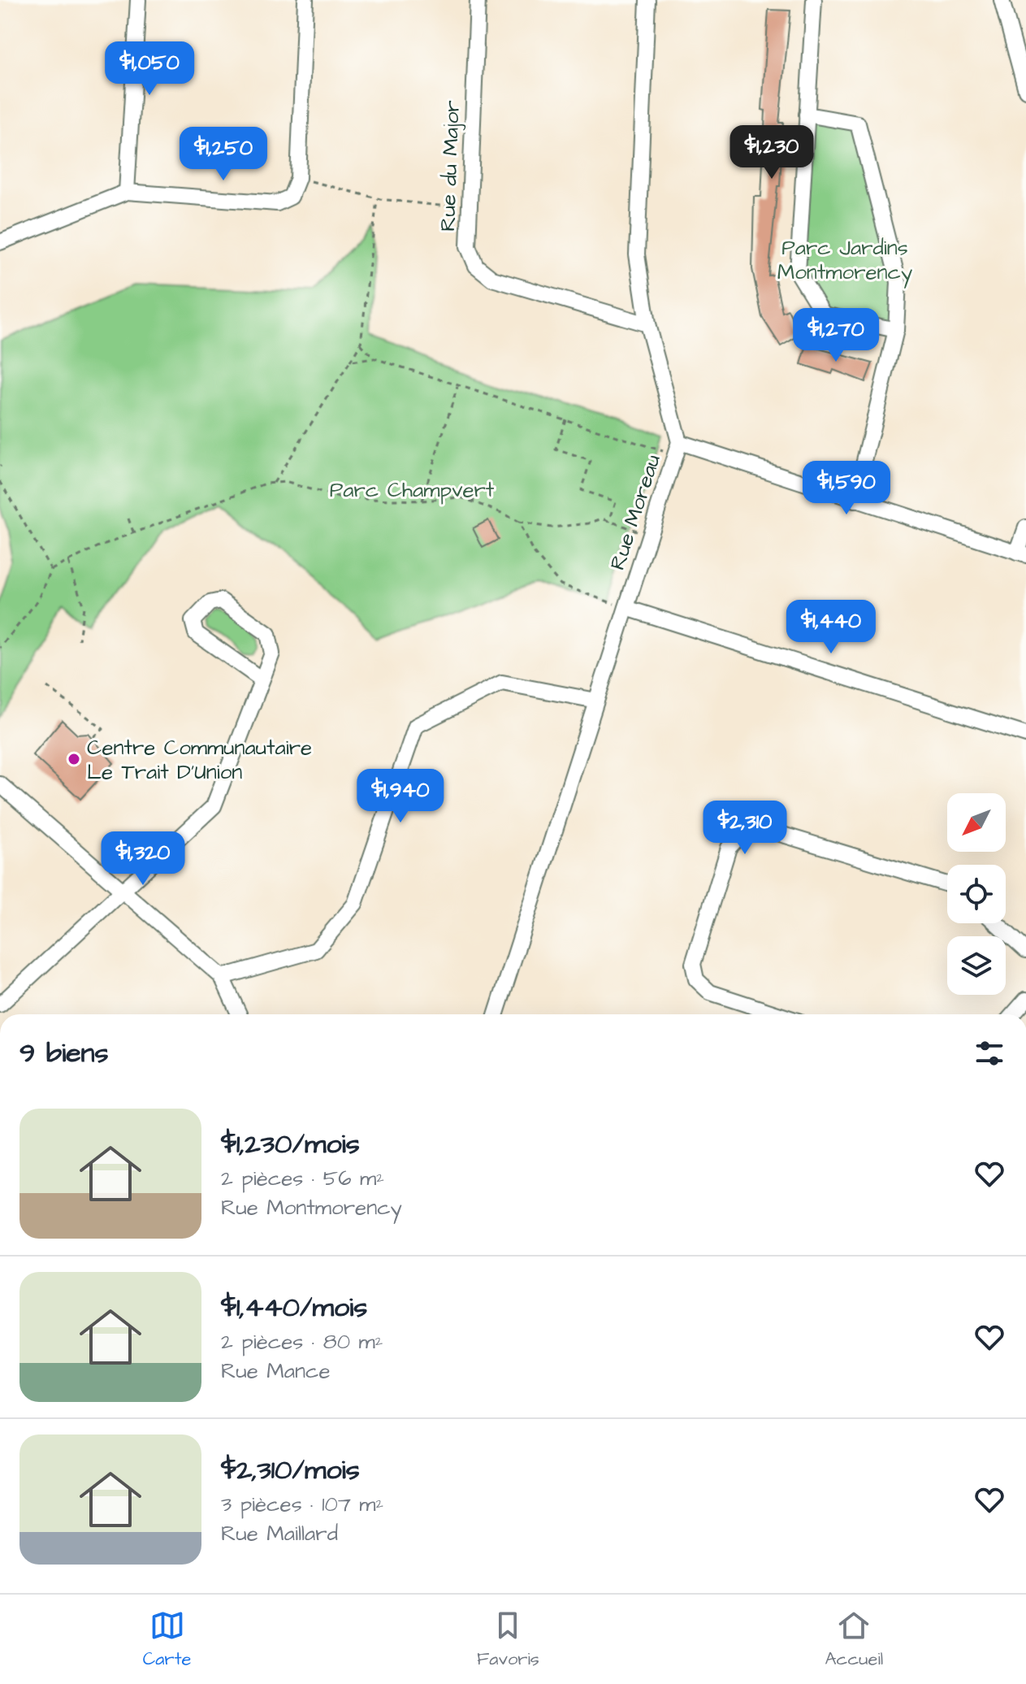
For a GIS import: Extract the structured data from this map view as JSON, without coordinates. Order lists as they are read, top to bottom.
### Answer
{
  "streets": {
    "street": ["Rue du Major", "Rue Moreau"]
  },
  "crossings": [
    ["Rue du Major", "Rue Moreau"]
  ],
  "parks": ["Parc Jardins Montmorency", "Parc Champvert"],
  "places": ["Centre Communautaire Le Trait D'Union"],
  "north": "bottom left",
  "page": {
    "price": [
      "$1,050",
      "$1,230",
      "$1,250",
      "$1,270",
      "$1,590",
      "$1,440",
      "$1,940",
      "$2,310",
      "$1,320"
    ],
    "heading": "9 biens",
    "list": [
      {
        "name": "$1,230/mois",
        "note": "2 pièces · 56 m² · Rue Montmorency"
      },
      {
        "name": "$1,440/mois",
        "note": "2 pièces · 80 m² · Rue Mance"
      },
      {
        "name": "$2,310/mois",
        "note": "3 pièces · 107 m² · Rue Maillard"
      }
    ],
    "tabs": ["Carte", "Favoris", "Accueil"]
  }
}
